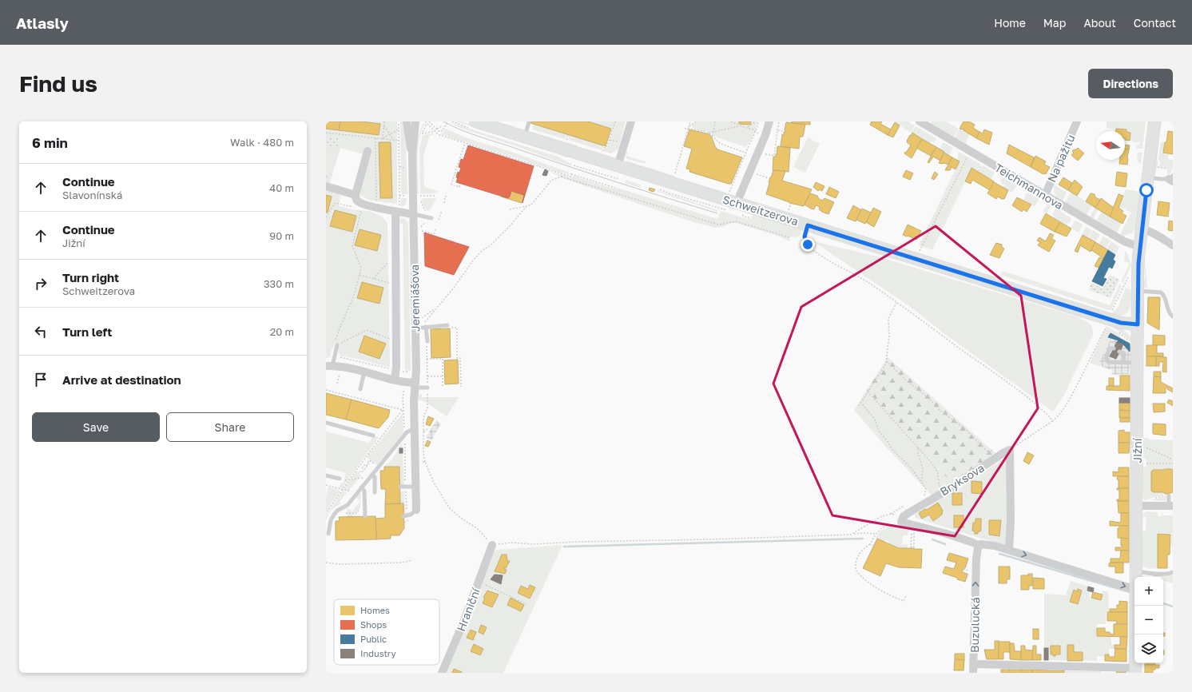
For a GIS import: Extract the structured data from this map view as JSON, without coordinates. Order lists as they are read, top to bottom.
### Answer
{
  "streets": {
    "street": [
      "Na pažitu",
      "Teichmannova",
      "Schweitzerova",
      "Jeremiášova",
      "Jižní",
      "Bryksova",
      "Hraniční",
      "Buzulucká"
    ]
  },
  "crossings": [
    ["Na pažitu", "Teichmannova"],
    ["Teichmannova", "Jižní"],
    ["Schweitzerova", "Jižní"],
    ["Jižní", "Buzulucká"]
  ],
  "one_way": ["Buzulucká"],
  "legend": [
    "Homes",
    "Shops",
    "Public",
    "Industry"
  ],
  "north": "left",
  "page": {
    "header": "Atlasly",
    "nav": [
      "Home",
      "Map",
      "About",
      "Contact"
    ],
    "buttons": [
      "Directions",
      ["Save", "Share"]
    ],
    "title": "Find us",
    "heading": ["6 min", "Walk · 480 m"],
    "list": [
      ["Continue", "Slavonínská", "40 m"],
      ["Continue", "Jižní", "90 m"],
      ["Turn right", "Schweitzerova", "330 m"],
      ["Turn left", "20 m"],
      "Arrive at destination"
    ],
    "map_buttons": ["+", "−"]
  }
}
